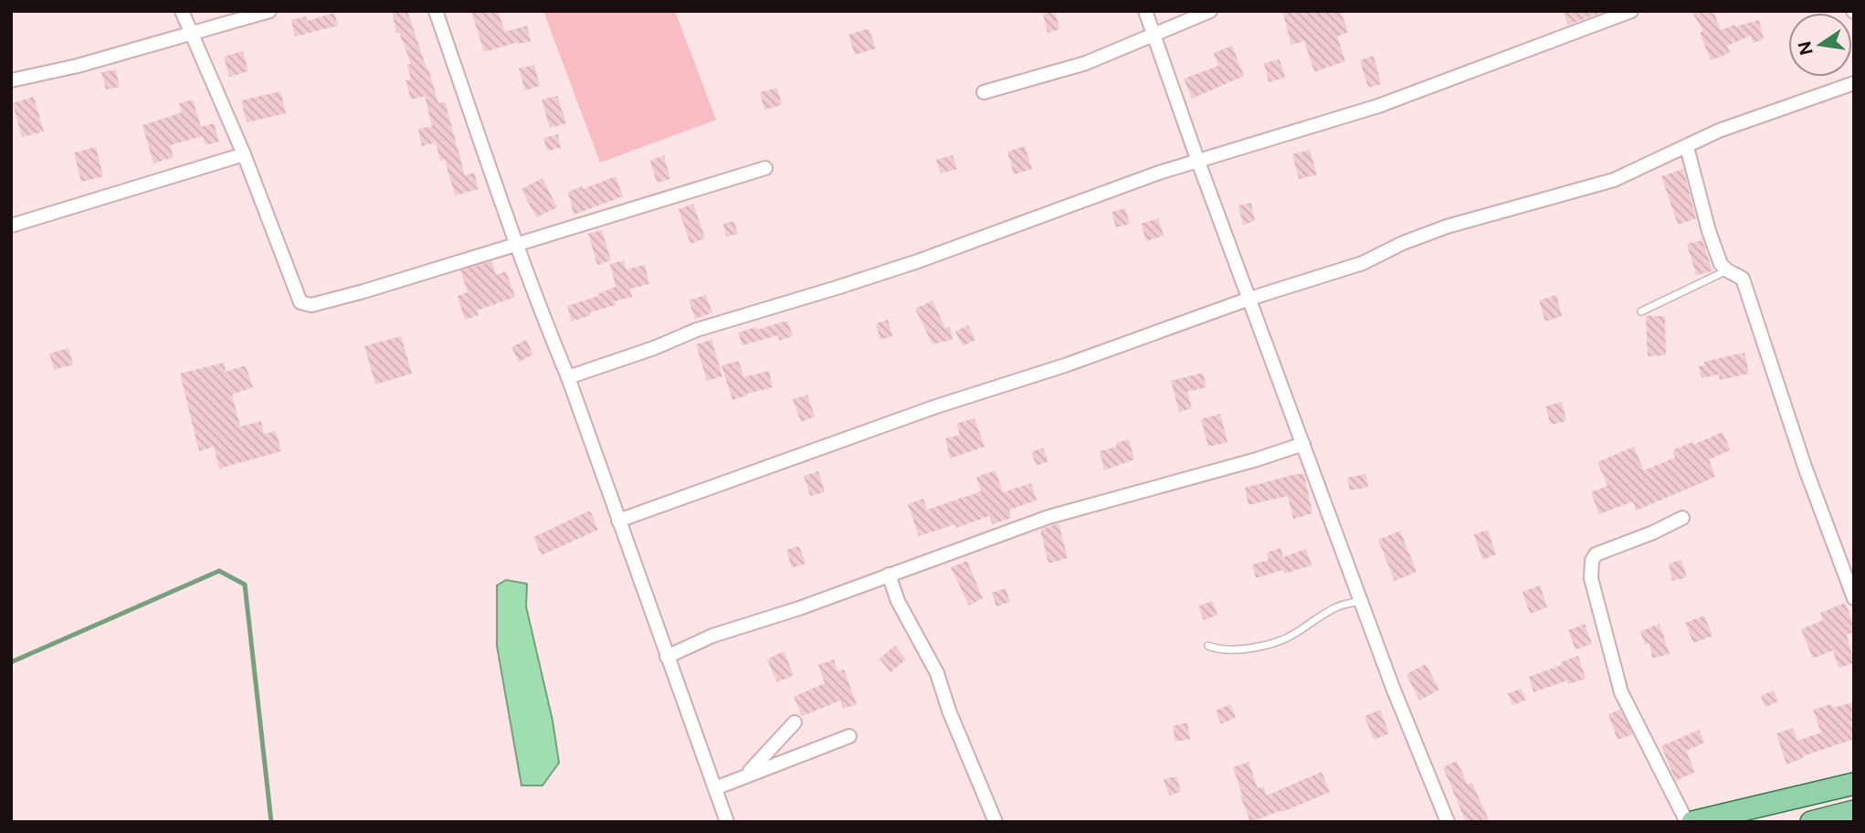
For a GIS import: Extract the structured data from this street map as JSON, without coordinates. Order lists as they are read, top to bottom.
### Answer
{
  "north": "left"
}
